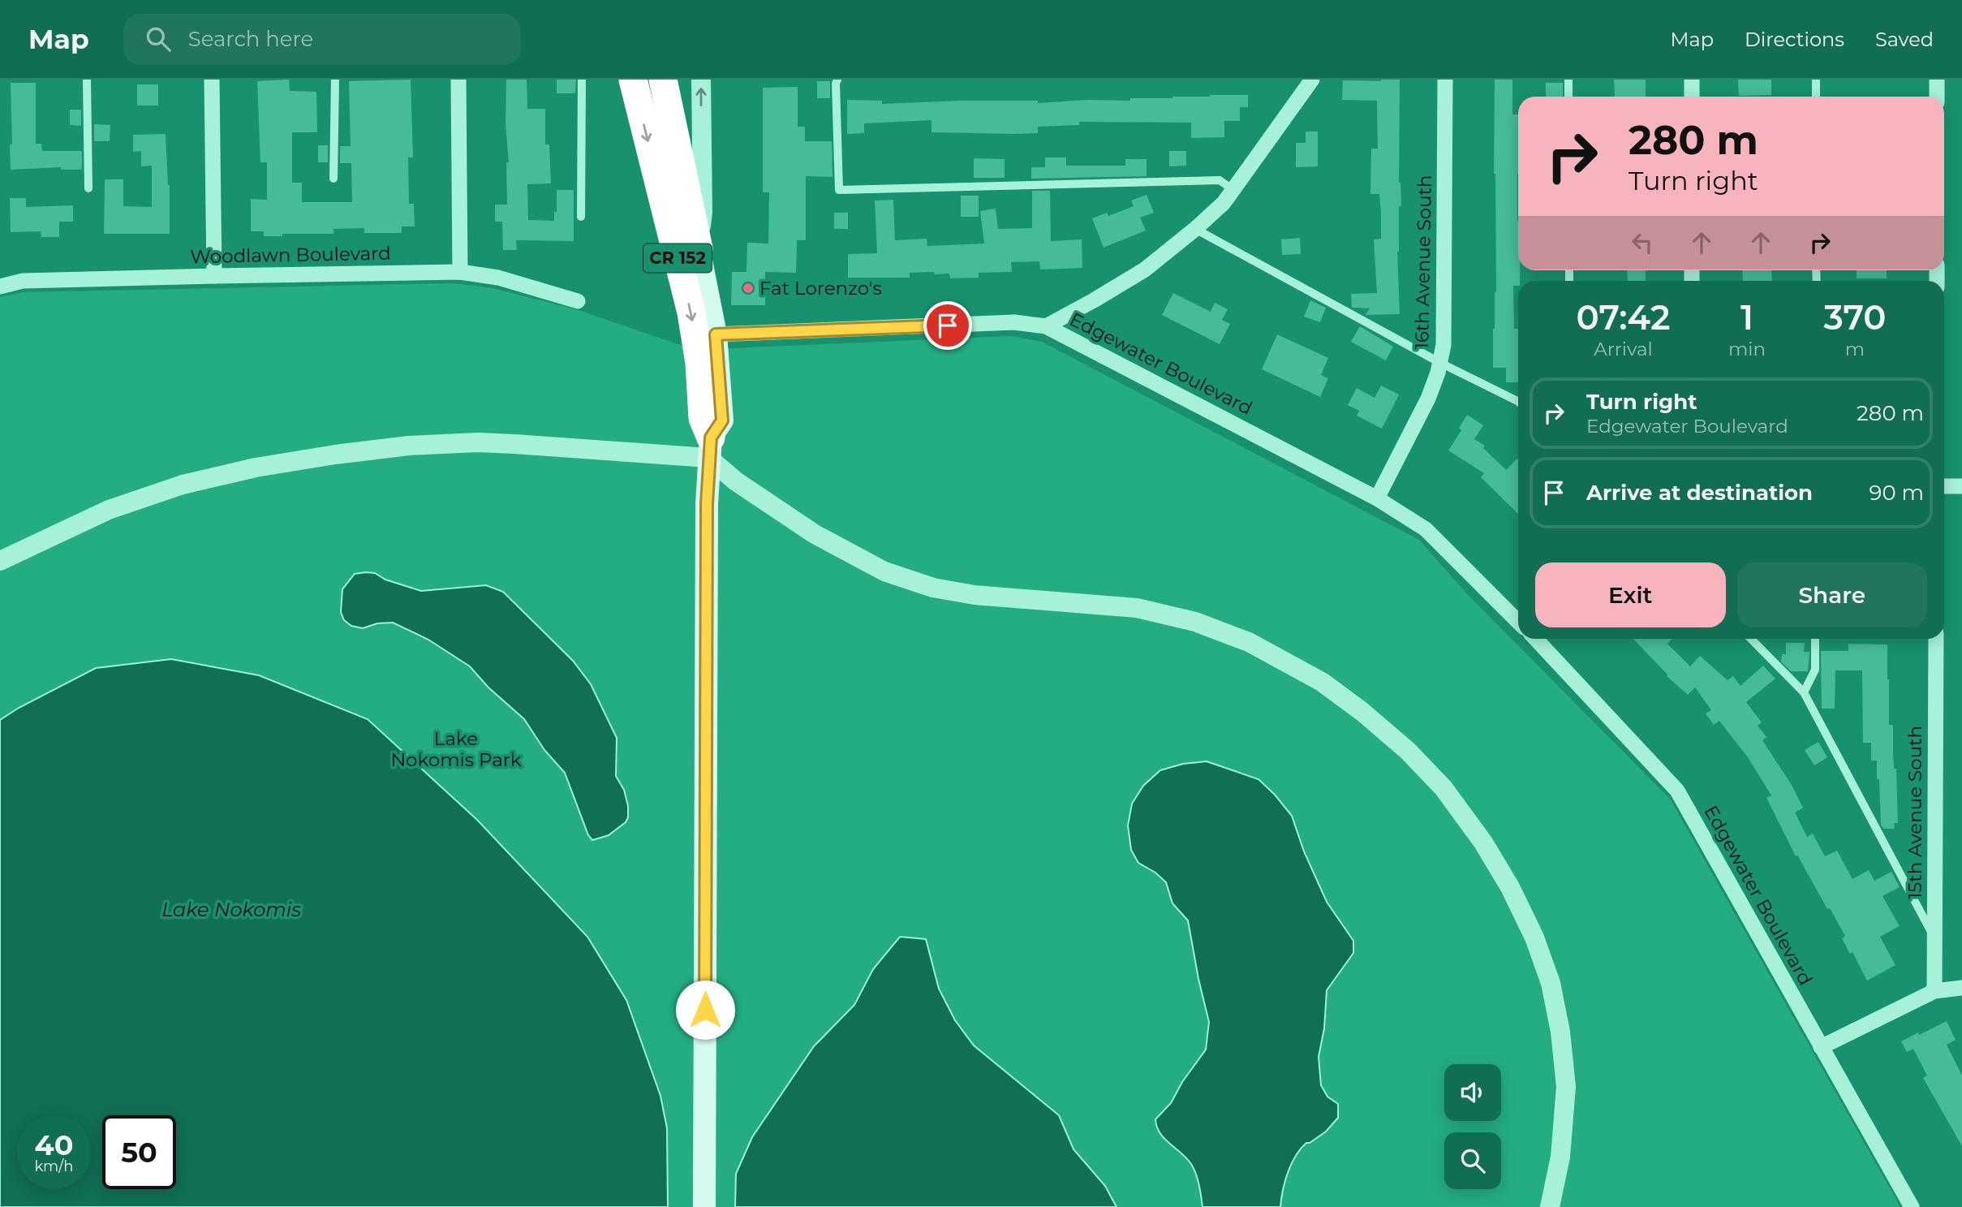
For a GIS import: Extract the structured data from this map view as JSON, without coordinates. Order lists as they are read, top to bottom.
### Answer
{
  "streets": {
    "highway": ["CR 152"],
    "street": [
      "Woodlawn Boulevard",
      "16th Avenue South",
      "Edgewater Boulevard",
      "15th Avenue South"
    ]
  },
  "crossings": [
    ["CR 152", "Edgewater Boulevard"],
    ["16th Avenue South", "Edgewater Boulevard"]
  ],
  "water": ["Lake Nokomis"],
  "parks": ["Lake Nokomis Park"],
  "places": ["Fat Lorenzo's"],
  "page": {
    "header": "Map",
    "search": "Search here",
    "nav": ["Map", "Directions", "Saved"],
    "turn": ["280 m", "Turn right"],
    "eta": [
      "07:42",
      "Arrival",
      "1",
      "min",
      "370",
      "m"
    ],
    "list": [
      {
        "name": "Turn right",
        "note": "Edgewater Boulevard",
        "value": "280 m"
      },
      {
        "name": "Arrive at destination",
        "value": "90 m"
      }
    ],
    "buttons": ["Exit", "Share"],
    "speed": "40 km/h",
    "limit": "50"
  }
}
